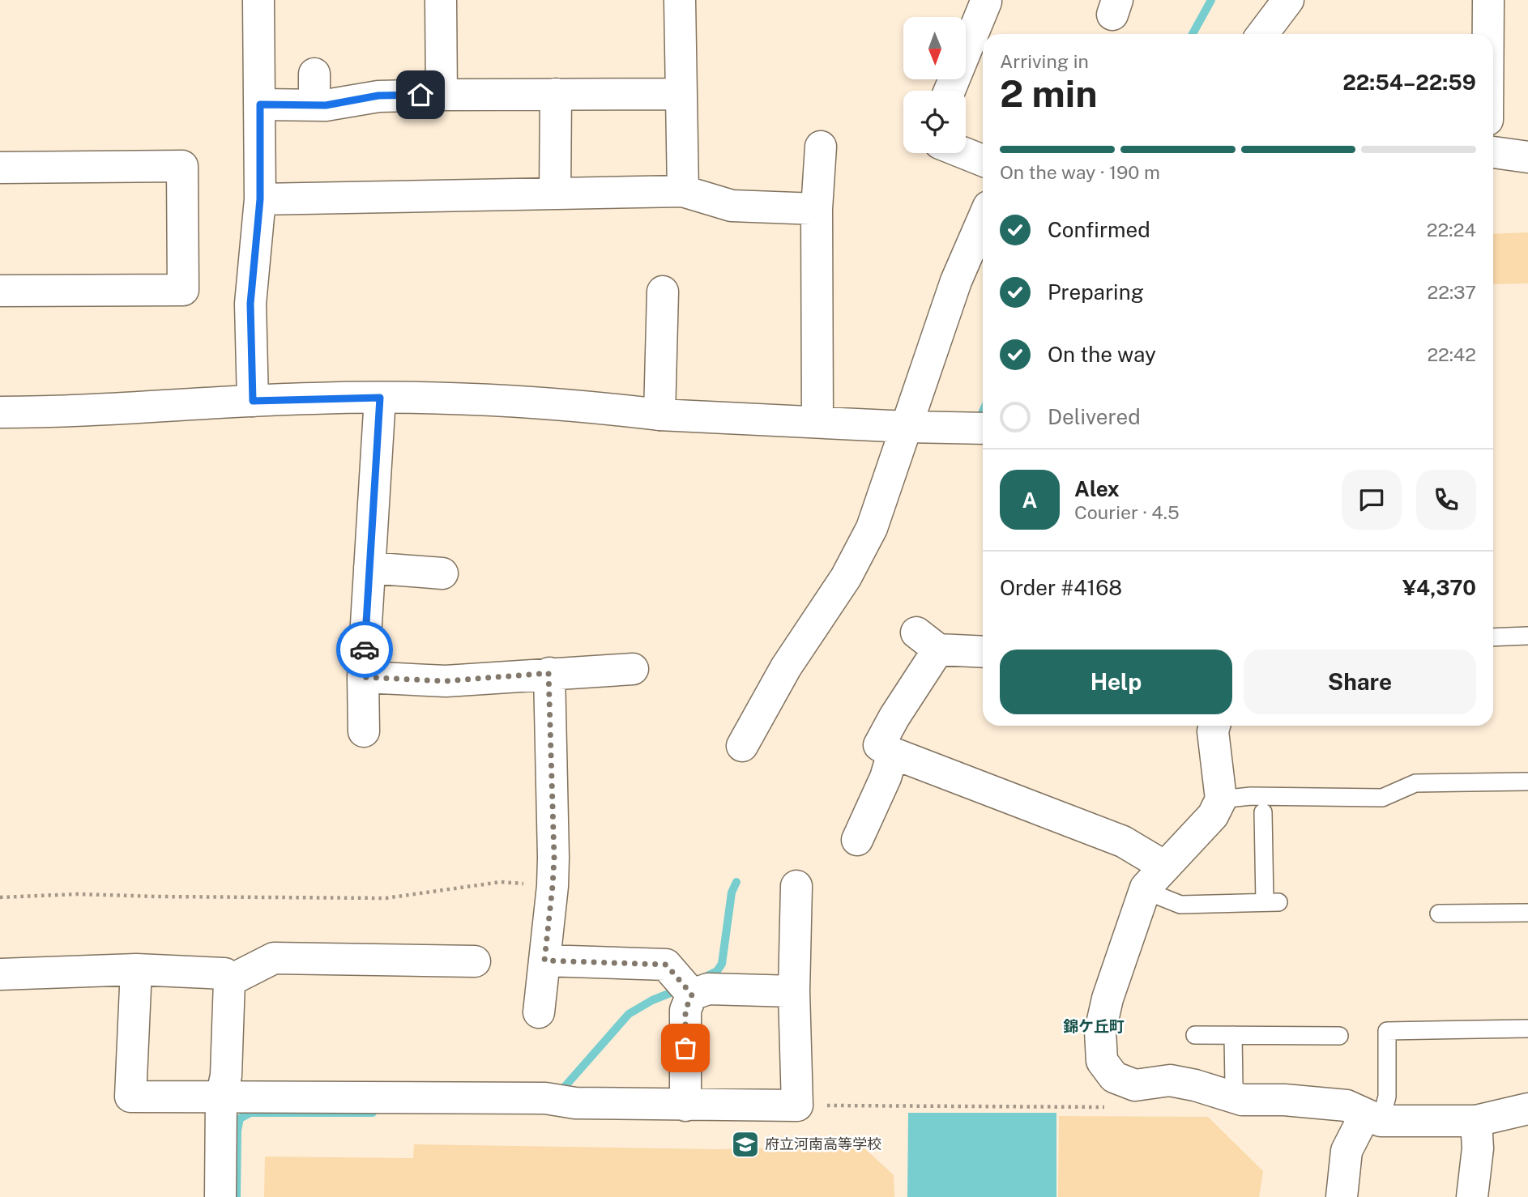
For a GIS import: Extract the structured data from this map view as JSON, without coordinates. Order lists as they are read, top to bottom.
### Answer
{
  "districts": ["錦ケ丘町"],
  "places": {
    "school or university": ["府立河南高等学校"]
  },
  "north": "bottom",
  "page": {
    "heading": ["2 min", "Arriving in", "22:54–22:59"],
    "panel": [
      "Alex",
      "Courier · 4.5",
      "Order #4168",
      "¥4,370"
    ],
    "bar": "On the way · 190 m",
    "list": [
      ["Confirmed", "22:24"],
      ["Preparing", "22:37"],
      ["On the way", "22:42"],
      "Delivered"
    ],
    "round": "A",
    "buttons": ["Help", "Share"]
  }
}
